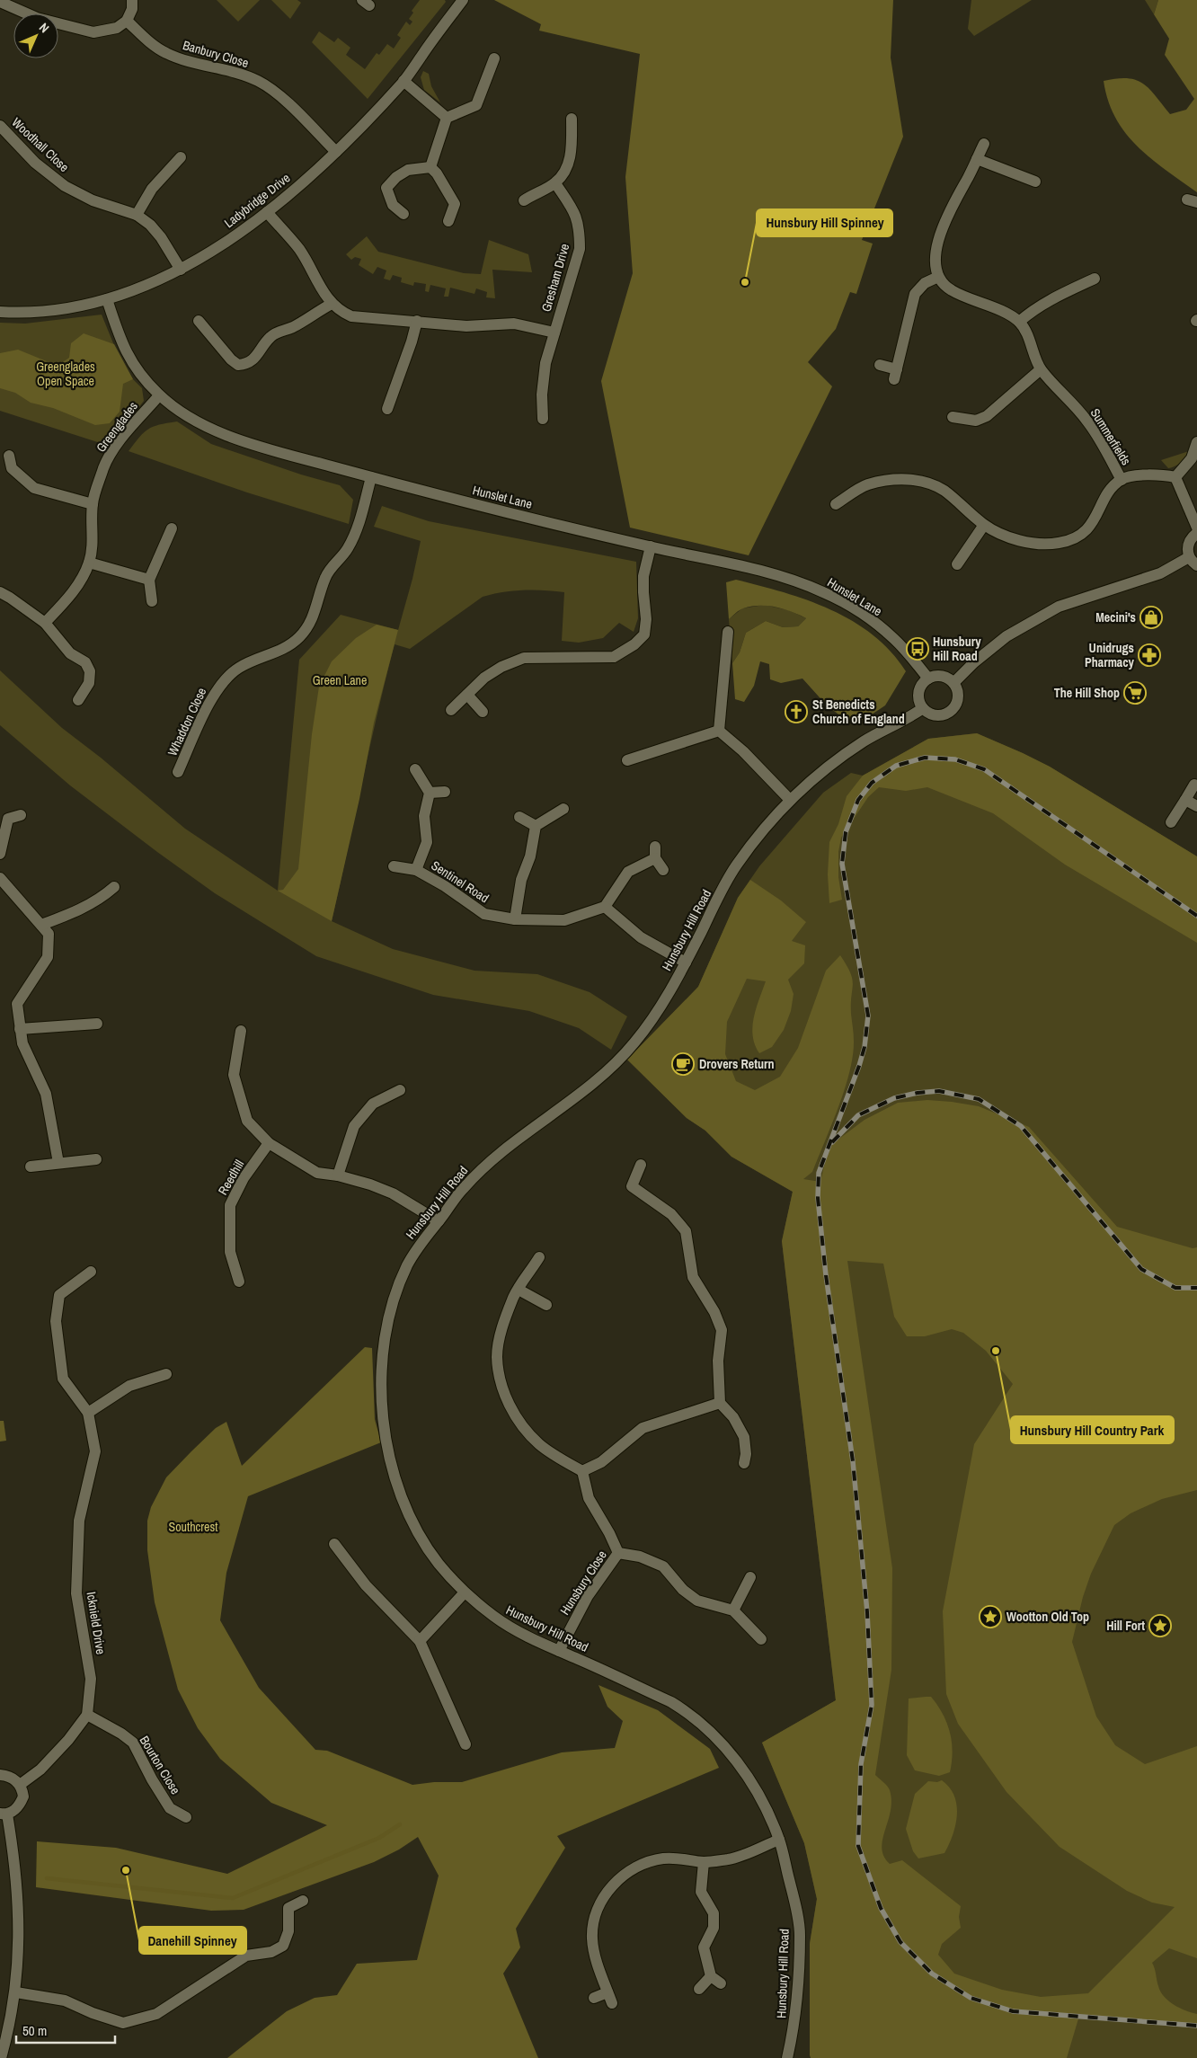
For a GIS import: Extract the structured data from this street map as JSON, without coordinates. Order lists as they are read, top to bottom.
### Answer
{
  "streets": {
    "street": [
      "Banbury Close",
      "Woodhall Close",
      "Ladybridge Drive",
      "Gresham Drive",
      "Greenglades",
      "Summerfields",
      "Hunslet Lane",
      "Whaddon Close",
      "Sentinel Road",
      "Hunsbury Hill Road",
      "Reedhill",
      "Hunsbury Close",
      "Icknield Drive",
      "Bourton Close"
    ]
  },
  "crossings": [
    ["Banbury Close", "Ladybridge Drive"],
    ["Woodhall Close", "Ladybridge Drive"],
    ["Ladybridge Drive", "Gresham Drive"],
    ["Ladybridge Drive", "Hunslet Lane"],
    ["Greenglades", "Hunslet Lane"],
    ["Hunslet Lane", "Whaddon Close"],
    ["Hunslet Lane", "Hunsbury Hill Road"],
    ["Hunsbury Hill Road", "Hunsbury Close"],
    ["Icknield Drive", "Bourton Close"]
  ],
  "parks": ["Greenglades Open Space", "Green Lane", "Southcrest"],
  "places": {
    "other": ["Hunsbury Hill Spinney", "Hunsbury Hill Country Park", "Danehill Spinney"],
    "shop": ["Mecini's"],
    "bus stop": ["Hunsbury Hill Road"],
    "pharmacy": ["Unidrugs Pharmacy"],
    "supermarket": ["The Hill Shop"],
    "church": ["St Benedicts Church of England"],
    "cafe": ["Drovers Return"],
    "place": ["Wootton Old Top", "Hill Fort"]
  },
  "scale_bar": "50 m",
  "north": "top right"
}
